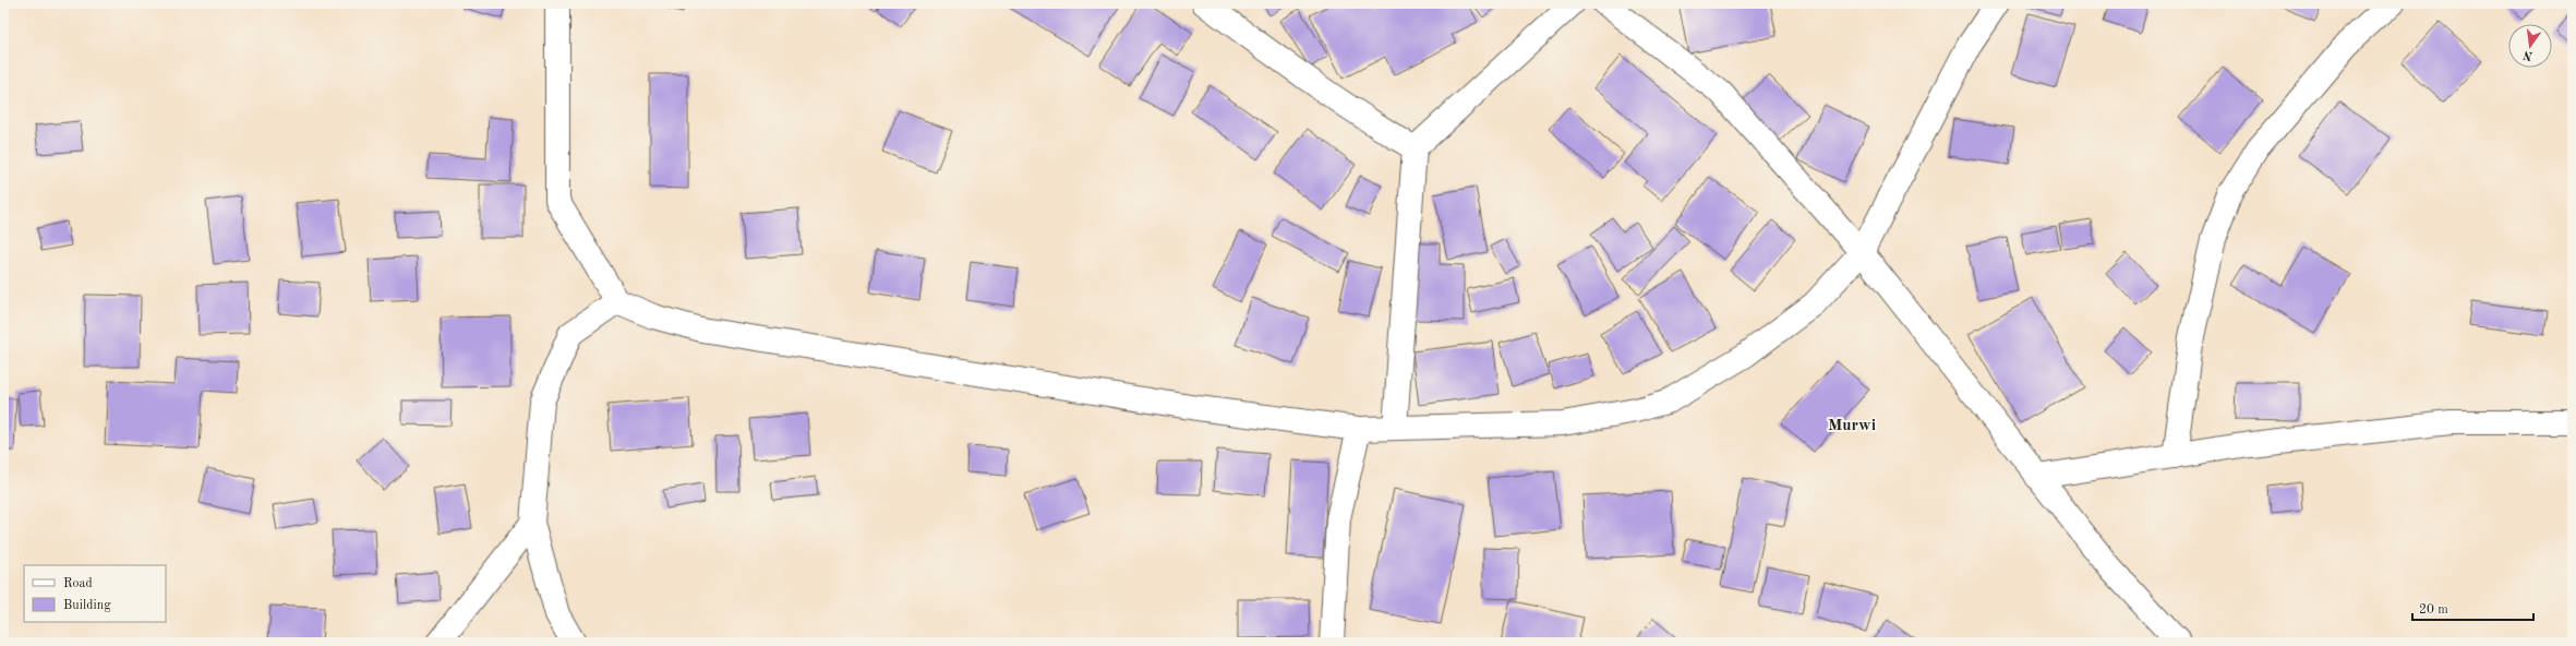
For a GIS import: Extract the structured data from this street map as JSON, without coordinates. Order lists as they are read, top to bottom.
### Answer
{
  "districts": ["Murwi"],
  "legend": ["Road", "Building"],
  "scale_bar": "20 m",
  "north": "bottom"
}
